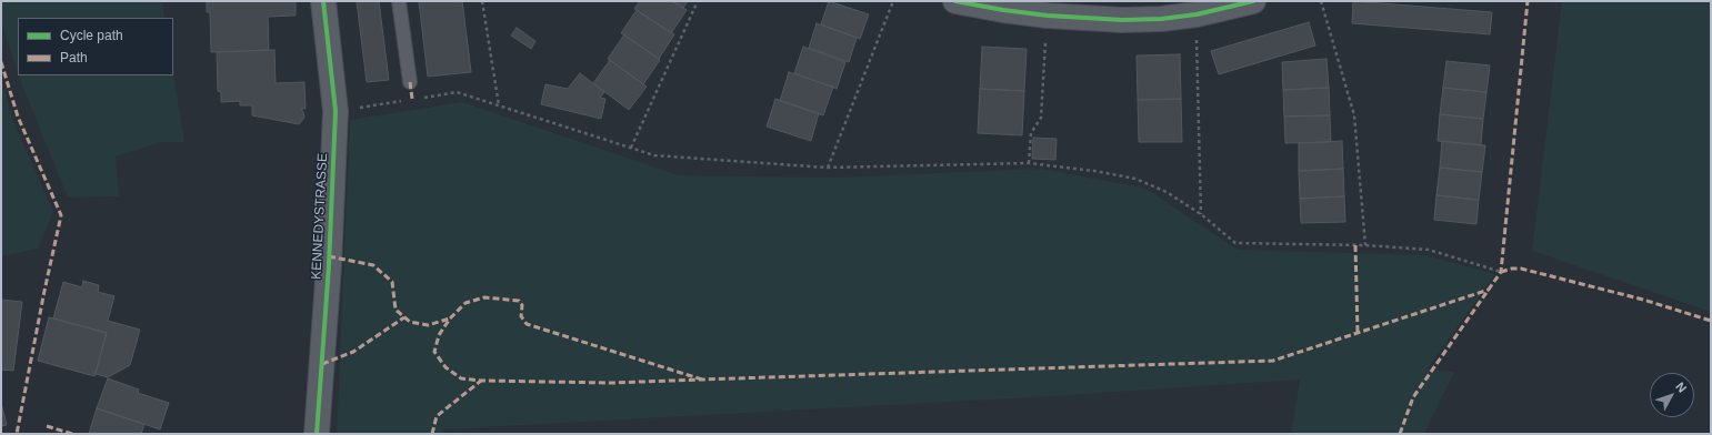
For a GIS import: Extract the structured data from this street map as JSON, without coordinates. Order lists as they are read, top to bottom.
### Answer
{
  "streets": {
    "street": ["KENNEDYSTRASSE"]
  },
  "legend": ["Cycle path", "Path"],
  "north": "top right"
}
